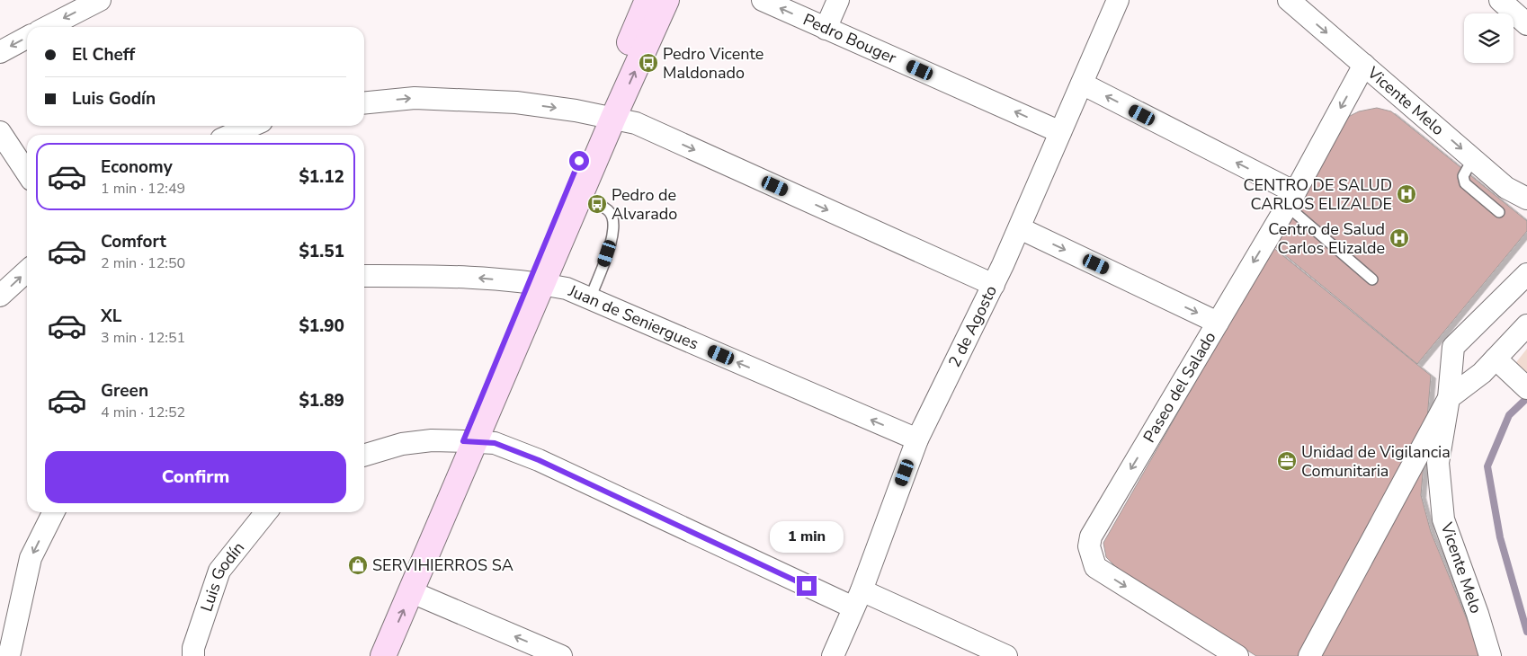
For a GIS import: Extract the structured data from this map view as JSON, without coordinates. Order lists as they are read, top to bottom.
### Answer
{
  "streets": {
    "street": [
      "Pedro Bouger",
      "Vicente Melo",
      "Juan de Seniergues",
      "2 de Agosto",
      "Paseo del Salado",
      "Luis Godín"
    ]
  },
  "crossings": [
    ["Pedro Bouger", "2 de Agosto"],
    ["Vicente Melo", "Paseo del Salado"],
    ["Juan de Seniergues", "2 de Agosto"]
  ],
  "one_way": ["Paseo del Salado"],
  "places": {
    "bus stop": ["Pedro Vicente Maldonado", "Pedro de Alvarado"],
    "hospital": ["CENTRO DE SALUD CARLOS ELIZALDE", "Centro de Salud Carlos Elizalde"],
    "office": ["Unidad de Vigilancia Comunitaria"],
    "shop": ["SERVIHIERROS SA"]
  },
  "page": {
    "banner": ["El Cheff", "Luis Godín"],
    "list": [
      {
        "name": "Economy",
        "note": "1 min · 12:49",
        "value": "$1.12"
      },
      {
        "name": "Comfort",
        "note": "2 min · 12:50",
        "value": "$1.51"
      },
      {
        "name": "XL",
        "note": "3 min · 12:51",
        "value": "$1.90"
      },
      {
        "name": "Green",
        "note": "4 min · 12:52",
        "value": "$1.89"
      }
    ],
    "buttons": "Confirm",
    "bubble": "1 min"
  }
}
